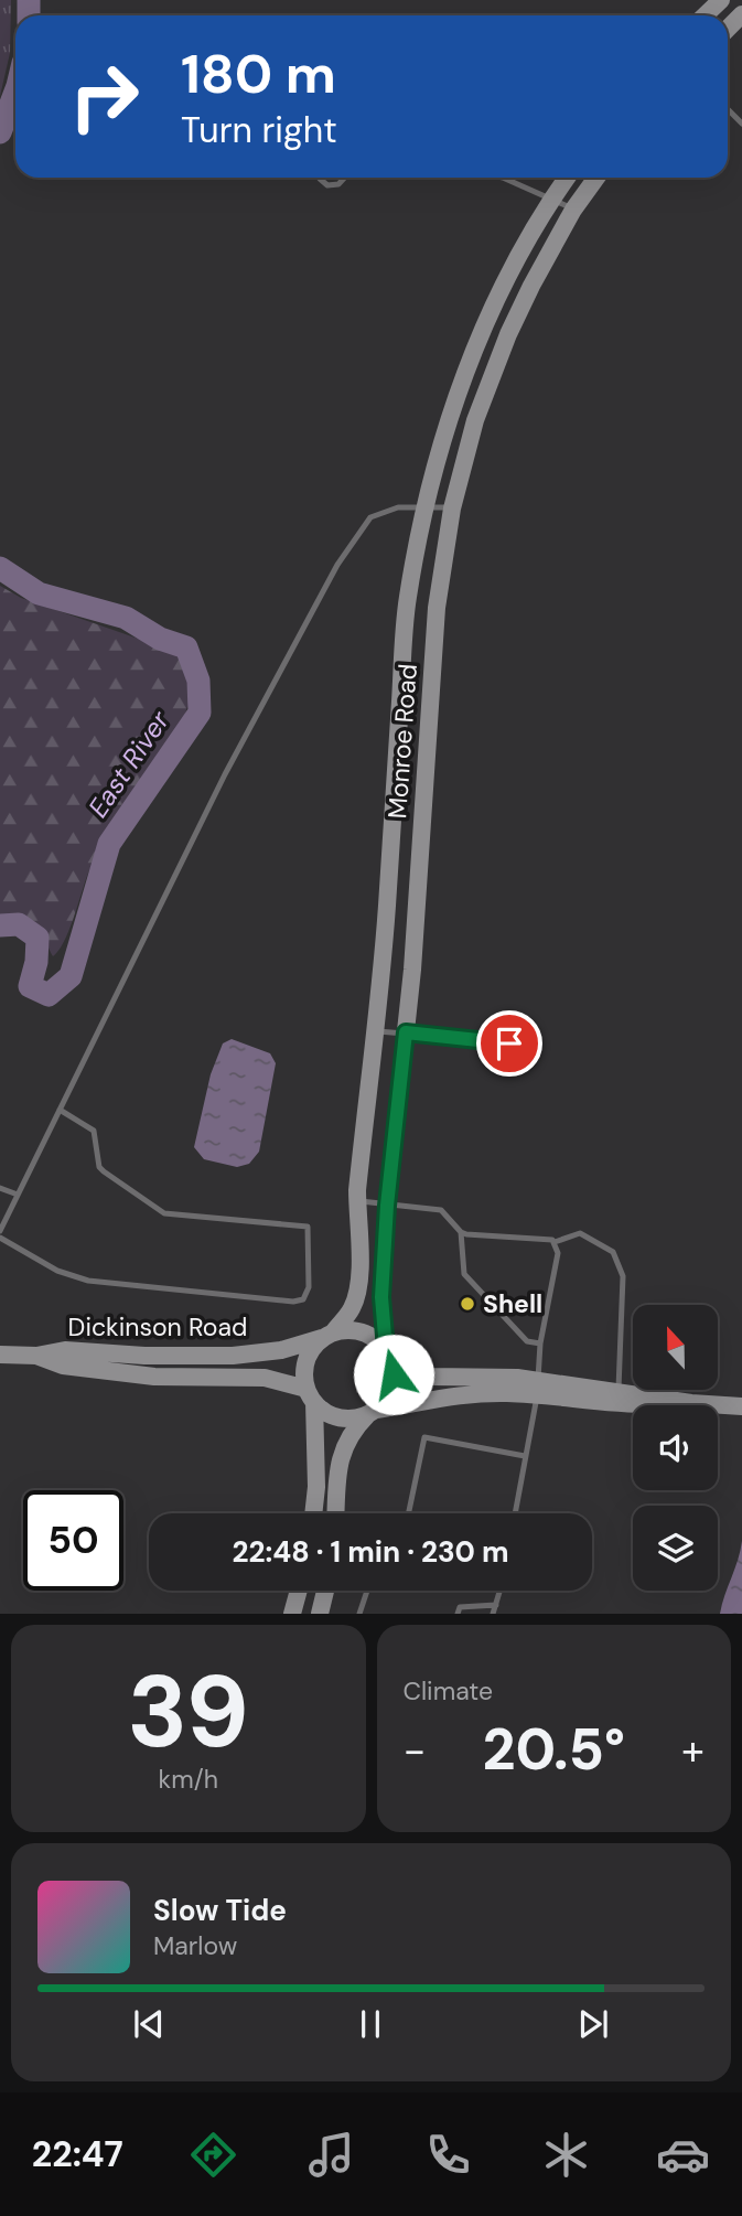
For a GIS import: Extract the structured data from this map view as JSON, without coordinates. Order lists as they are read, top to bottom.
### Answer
{
  "streets": {
    "main road": ["Monroe Road", "Dickinson Road"]
  },
  "crossings": [
    ["Monroe Road", "Dickinson Road"]
  ],
  "water": ["East River"],
  "places": ["Shell"],
  "north": "top",
  "page": {
    "turn": ["180 m", "Turn right"],
    "limit": "50",
    "trip": "22:48 · 1 min · 230 m",
    "tile": [
      ["39", "km/h"],
      "Climate"
    ],
    "heat": ["−", "20.5°", "+"],
    "song": ["Slow Tide", "Marlow"],
    "tabs": "22:47"
  }
}
